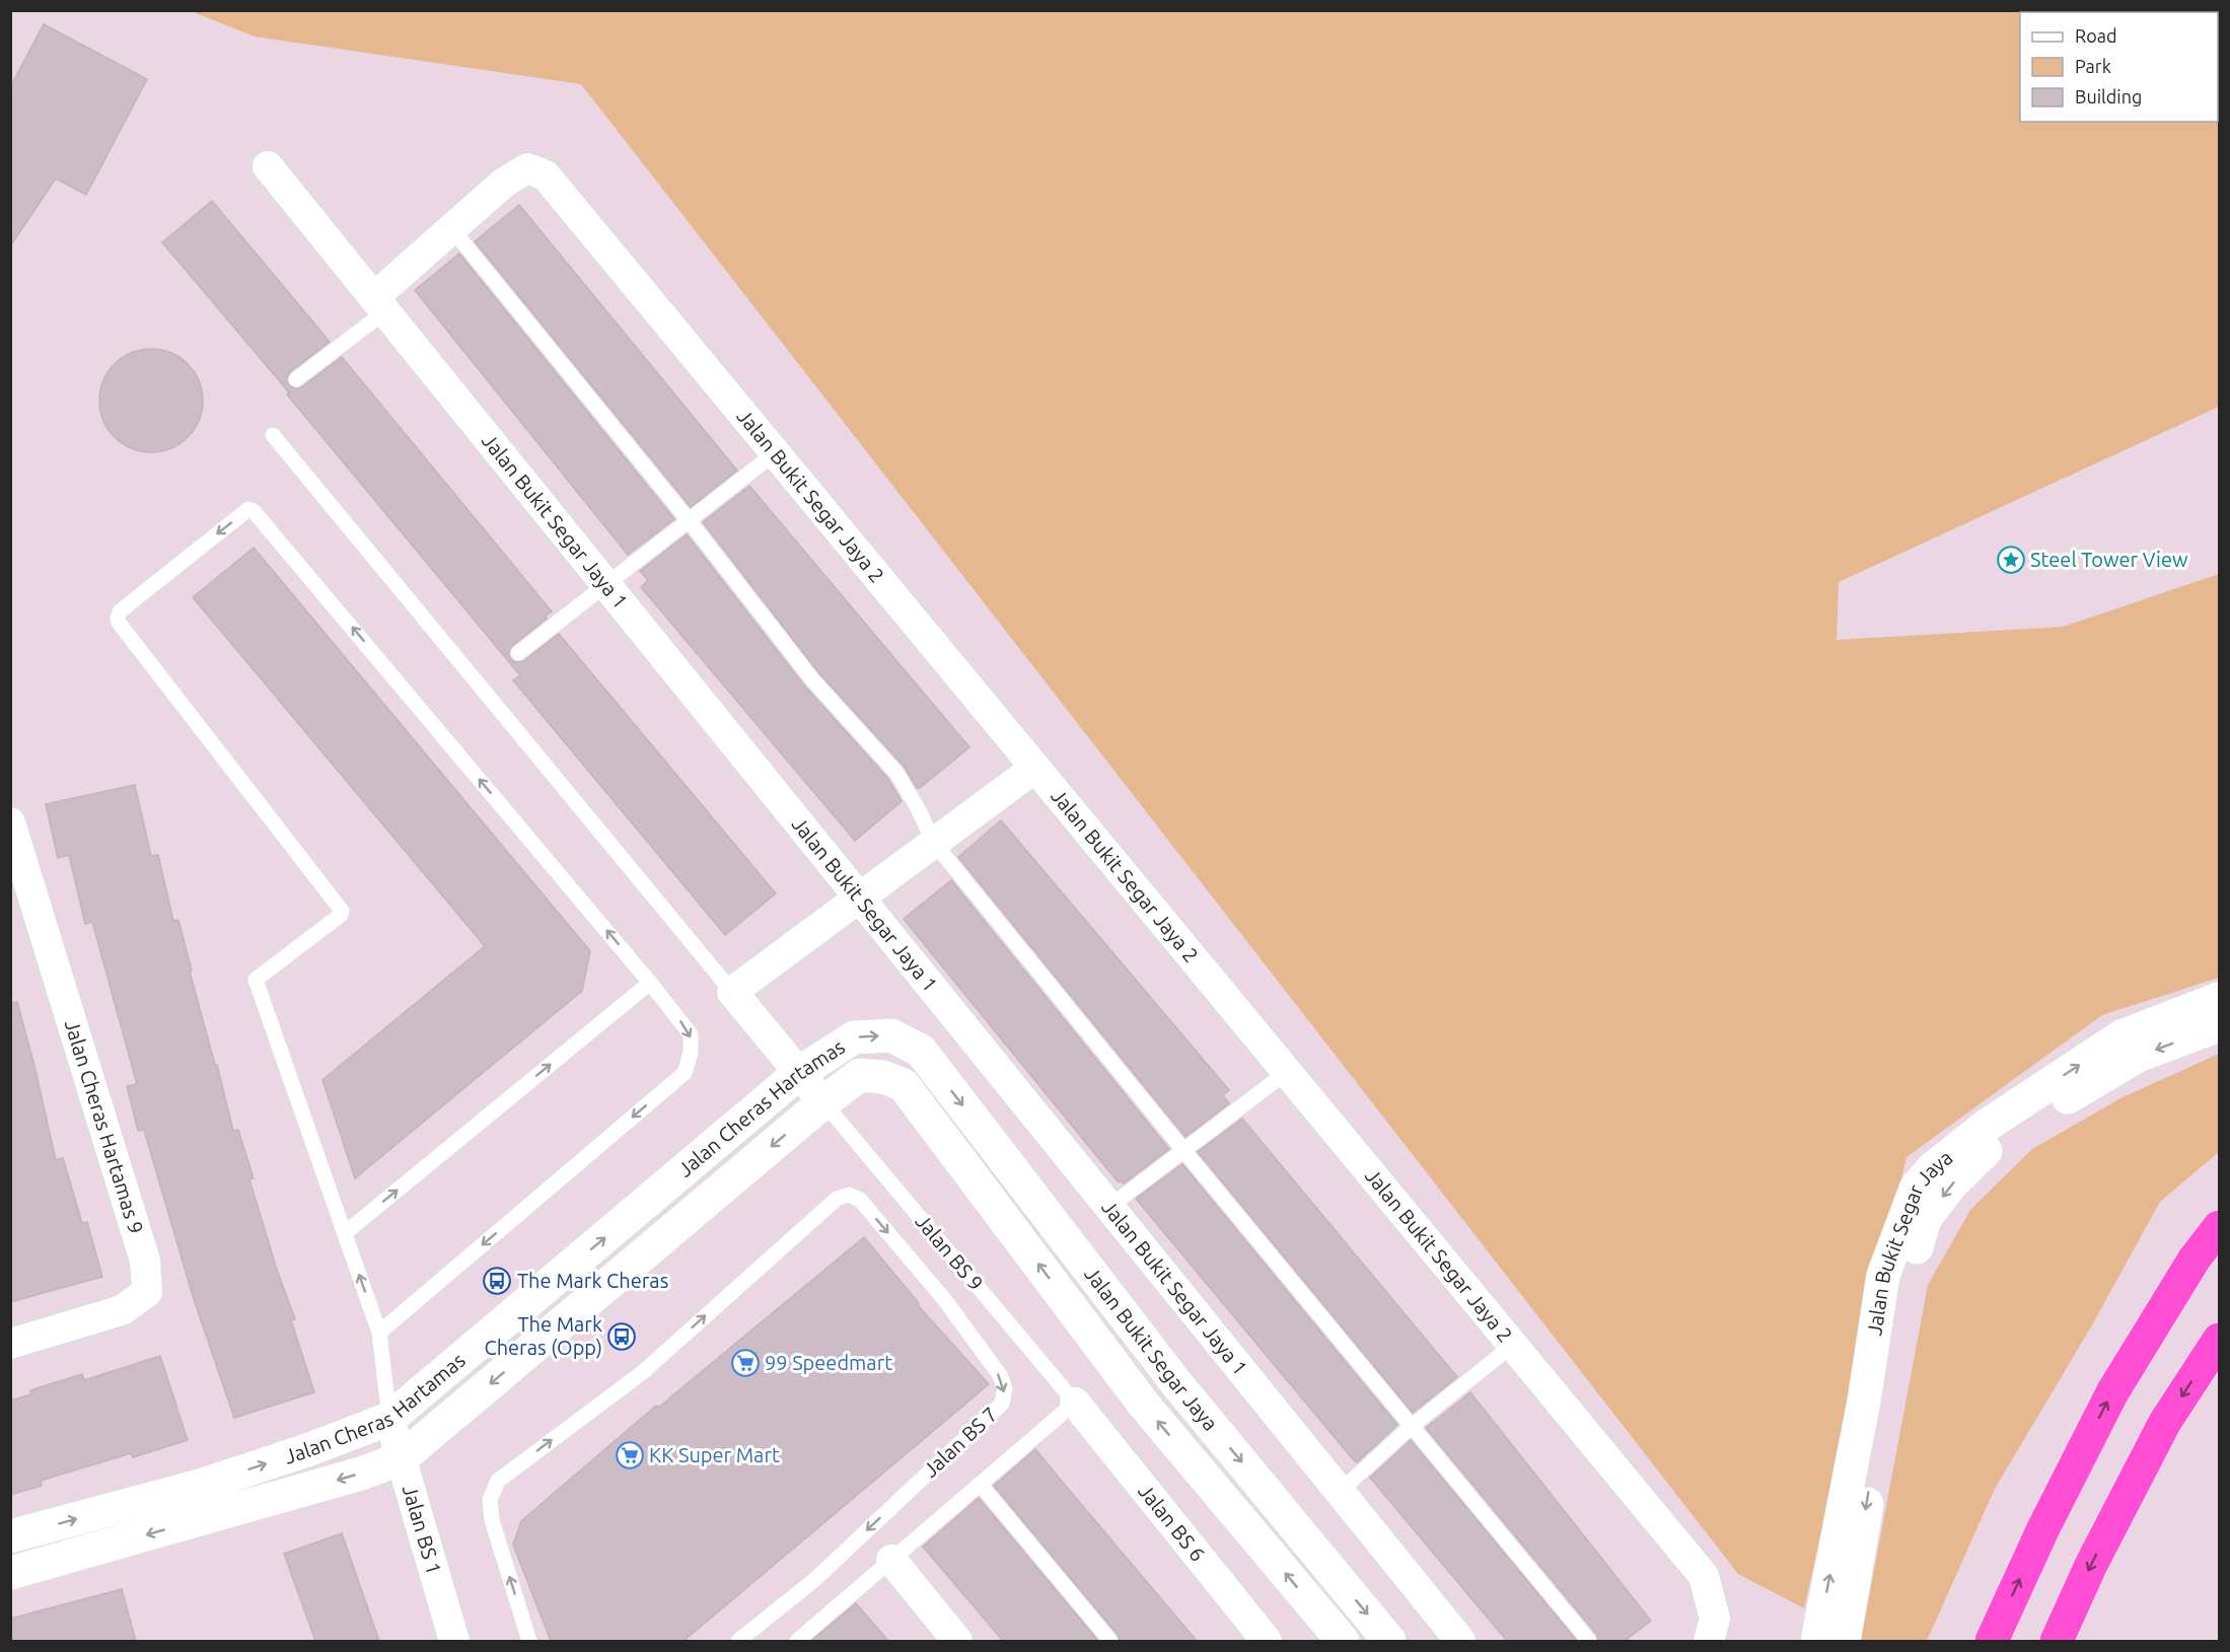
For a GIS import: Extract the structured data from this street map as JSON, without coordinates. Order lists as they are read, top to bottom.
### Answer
{
  "streets": {
    "street": [
      "Jalan Bukit Segar Jaya 2",
      "Jalan Bukit Segar Jaya 1",
      "Jalan Cheras Hartamas",
      "Jalan Cheras Hartamas 9",
      "Jalan Bukit Segar Jaya",
      "Jalan BS 6",
      "Jalan BS 1"
    ],
    "lane": ["Jalan BS 9", "Jalan BS 7"]
  },
  "crossings": [
    ["Jalan Cheras Hartamas", "Jalan Bukit Segar Jaya"],
    ["Jalan Cheras Hartamas", "Jalan BS 9"],
    ["Jalan Cheras Hartamas", "Jalan BS 1"],
    ["Jalan BS 9", "Jalan BS 6"]
  ],
  "places": {
    "place": ["Steel Tower View"],
    "bus stop": ["The Mark Cheras", "The Mark Cheras (Opp)"],
    "supermarket": ["99 Speedmart", "KK Super Mart"]
  },
  "legend": ["Road", "Park", "Building"]
}
